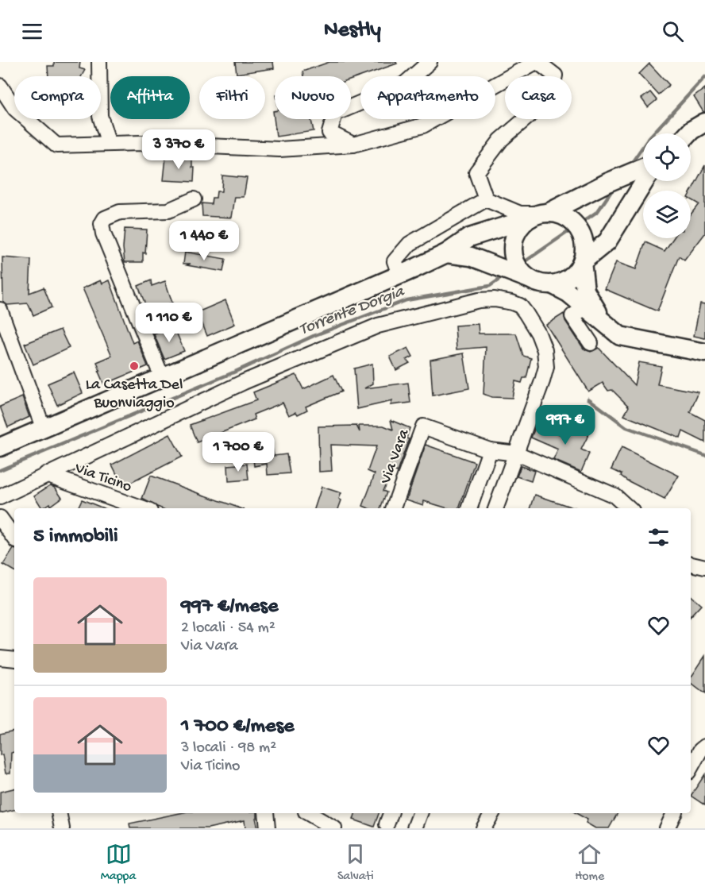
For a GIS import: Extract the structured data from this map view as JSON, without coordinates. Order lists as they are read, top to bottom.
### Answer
{
  "streets": {
    "street": ["Via Vara", "Via Ticino"]
  },
  "water": ["Torrente Dorgia"],
  "places": ["La Casetta Del Buonviaggio"],
  "page": {
    "header": "Nestly",
    "chip": [
      "Compra",
      "Affitta",
      "Filtri",
      "Nuovo",
      "Appartamento",
      "Casa"
    ],
    "price": [
      "3 370 €",
      "1 440 €",
      "1 110 €",
      "997 €",
      "1 700 €"
    ],
    "heading": "5 immobili",
    "list": [
      {
        "name": "997 €/mese",
        "note": "2 locali · 54 m² · Via Vara"
      },
      {
        "name": "1 700 €/mese",
        "note": "3 locali · 98 m² · Via Ticino"
      }
    ],
    "tabs": ["Mappa", "Salvati", "Home"]
  }
}
